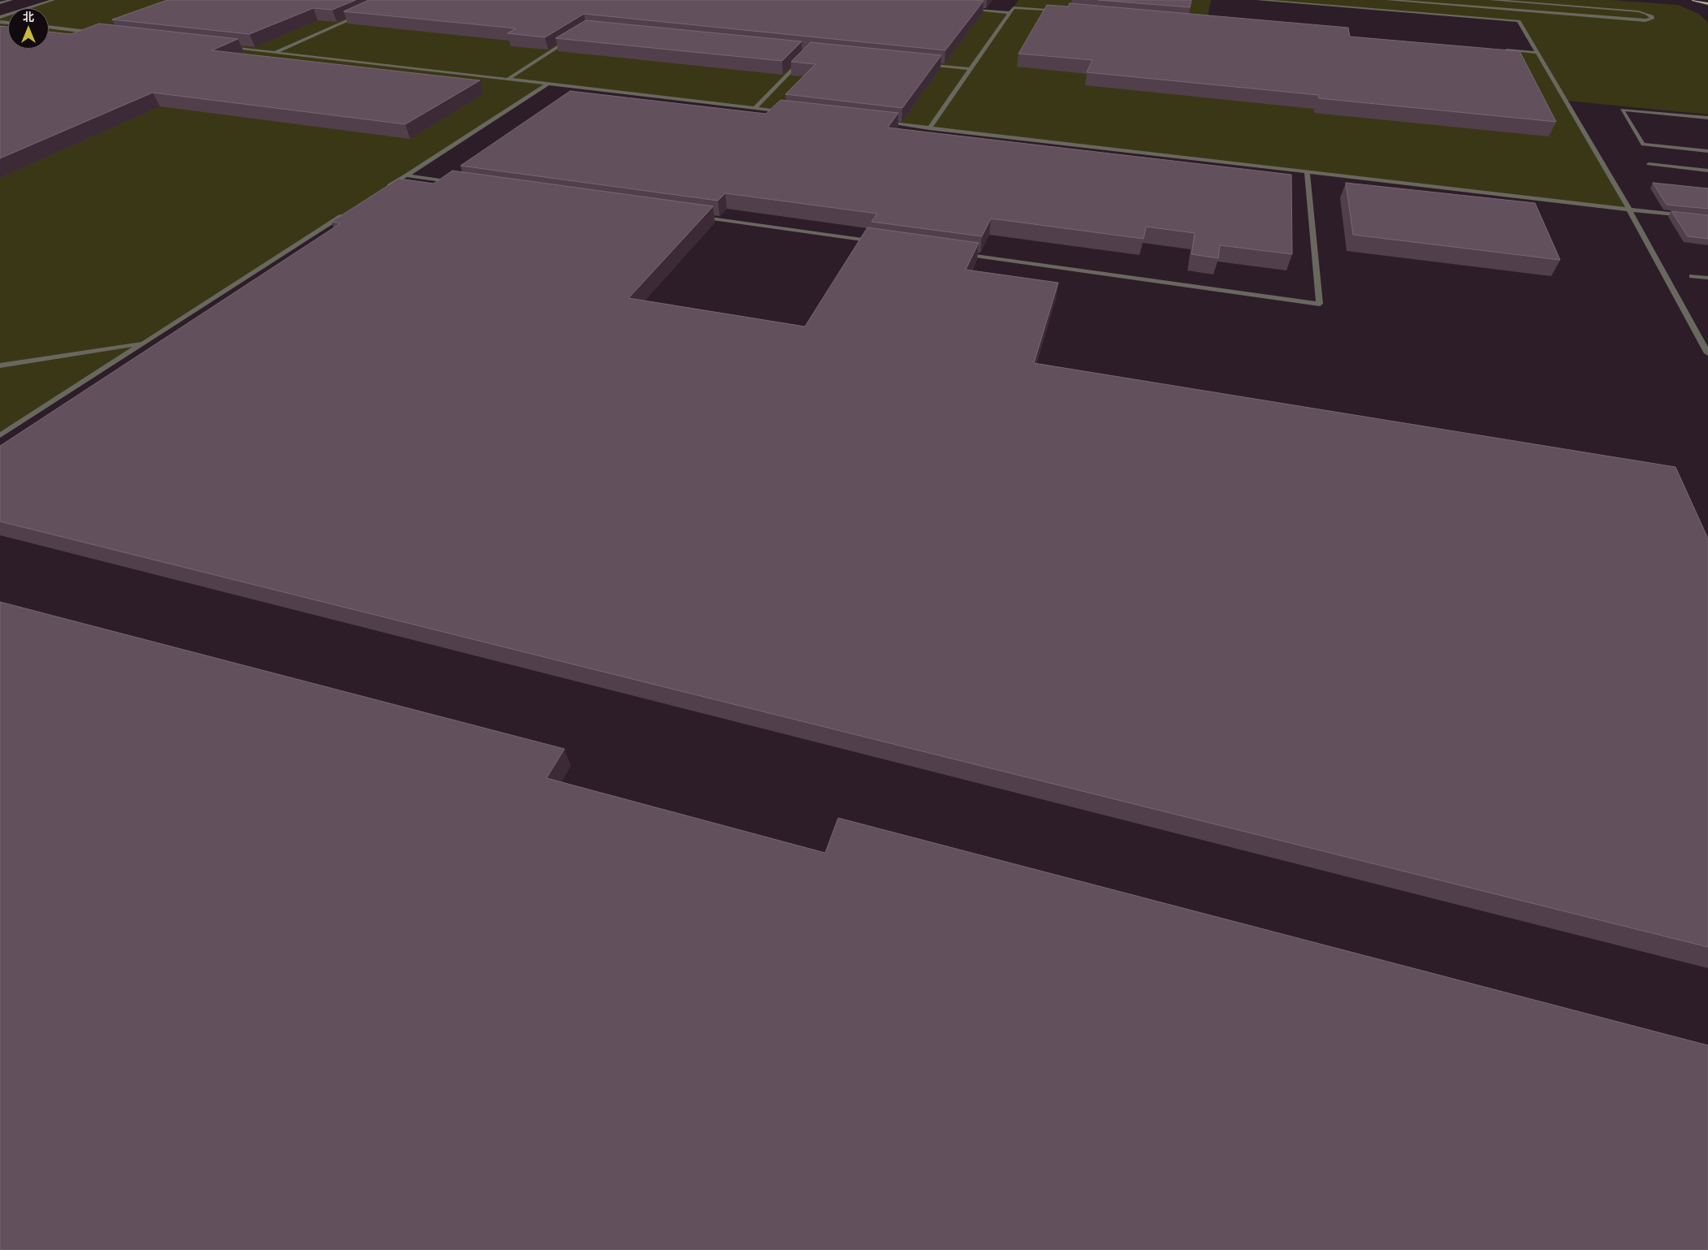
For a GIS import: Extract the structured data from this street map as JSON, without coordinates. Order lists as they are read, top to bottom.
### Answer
{
  "north": "top"
}
